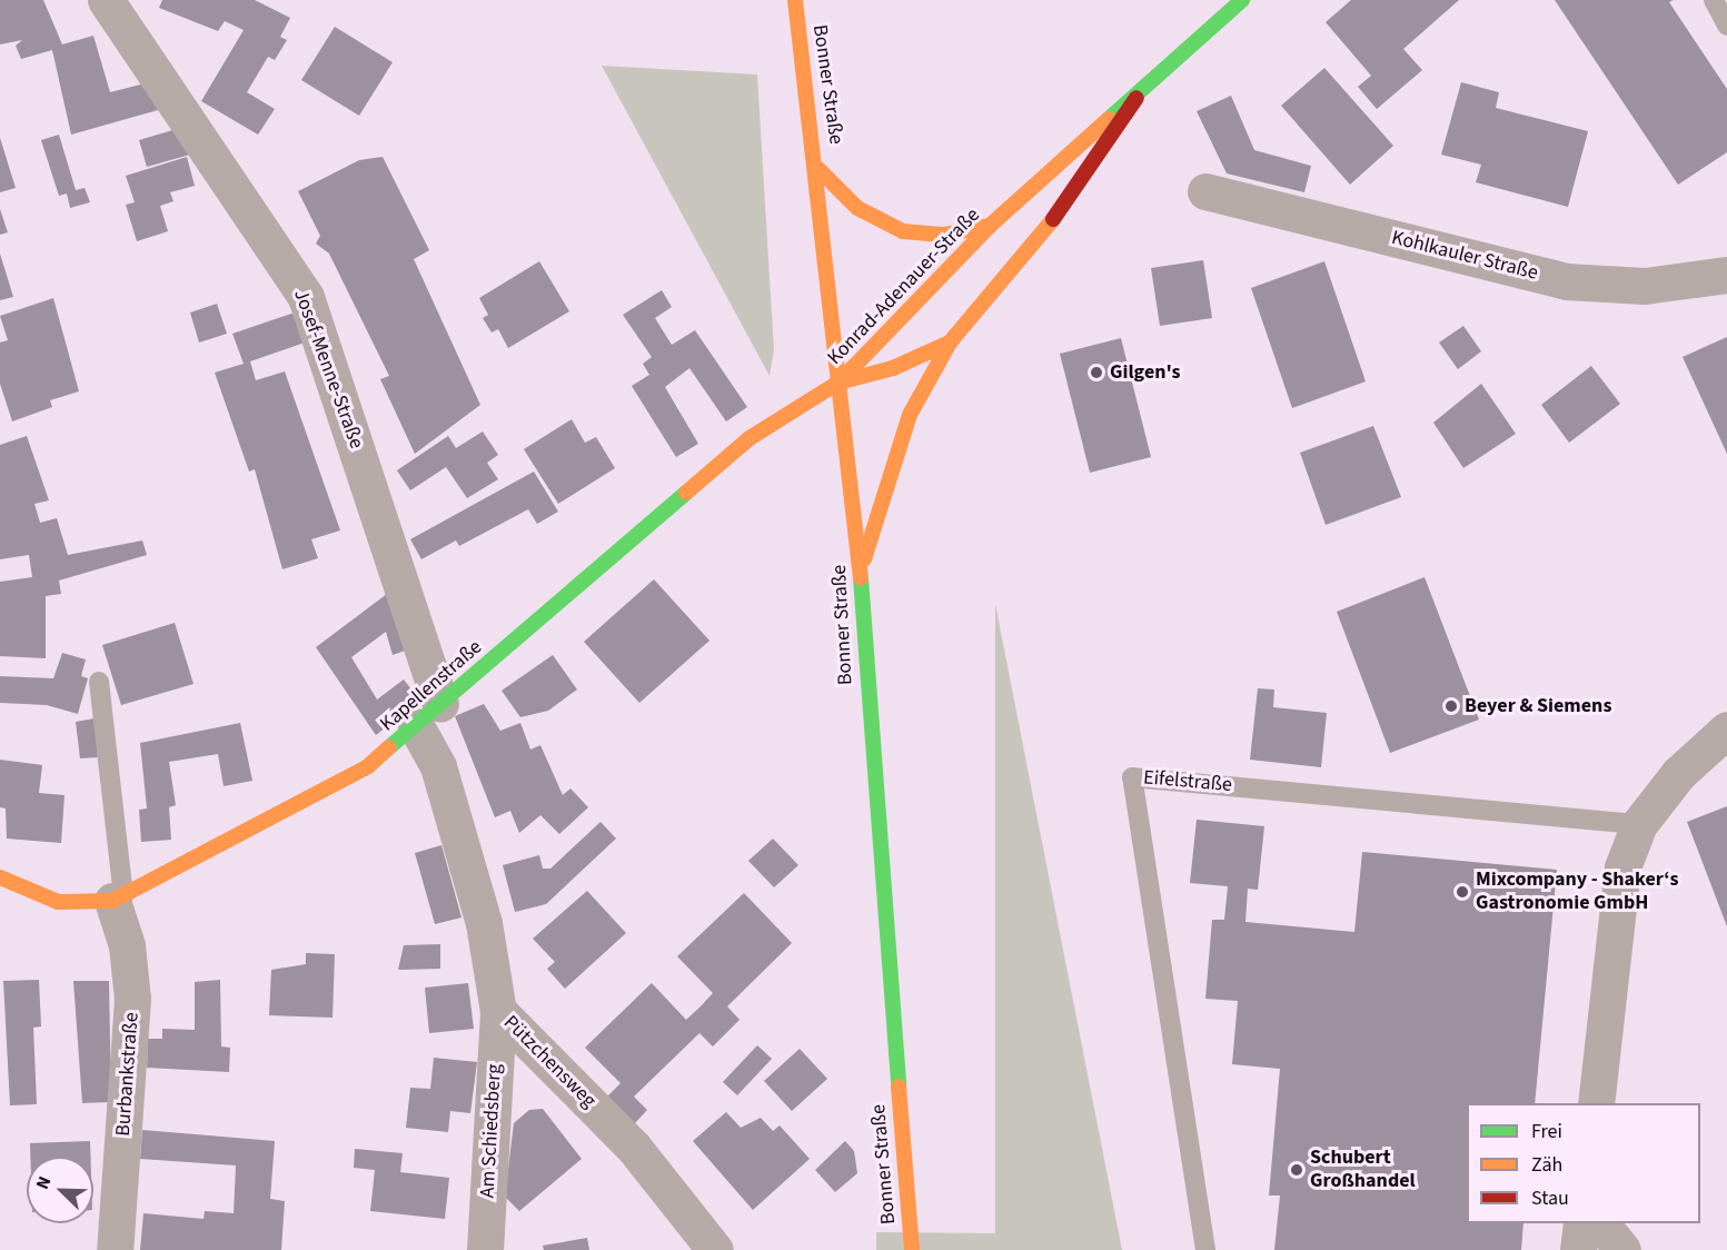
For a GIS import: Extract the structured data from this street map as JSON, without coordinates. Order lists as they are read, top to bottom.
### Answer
{
  "streets": {
    "street": [
      "Bonner Straße",
      "Kohlkauler Straße",
      "Konrad-Adenauer-Straße",
      "Josef-Menne-Straße",
      "Kapellenstraße",
      "Pützchensweg",
      "Burbankstraße",
      "Am Schiedsberg"
    ],
    "lane": ["Eifelstraße"]
  },
  "crossings": [
    ["Bonner Straße", "Konrad-Adenauer-Straße"],
    ["Bonner Straße", "Kapellenstraße"],
    ["Konrad-Adenauer-Straße", "Kapellenstraße"],
    ["Josef-Menne-Straße", "Kapellenstraße"],
    ["Josef-Menne-Straße", "Pützchensweg"],
    ["Kapellenstraße", "Pützchensweg"],
    ["Kapellenstraße", "Burbankstraße"],
    ["Pützchensweg", "Am Schiedsberg"]
  ],
  "places": [
    "Gilgen's",
    "Beyer & Siemens",
    "Mixcompany - Shaker‘s Gastronomie GmbH",
    "Schubert Großhandel"
  ],
  "legend": ["Frei", "Zäh", "Stau"],
  "north": "top left"
}
